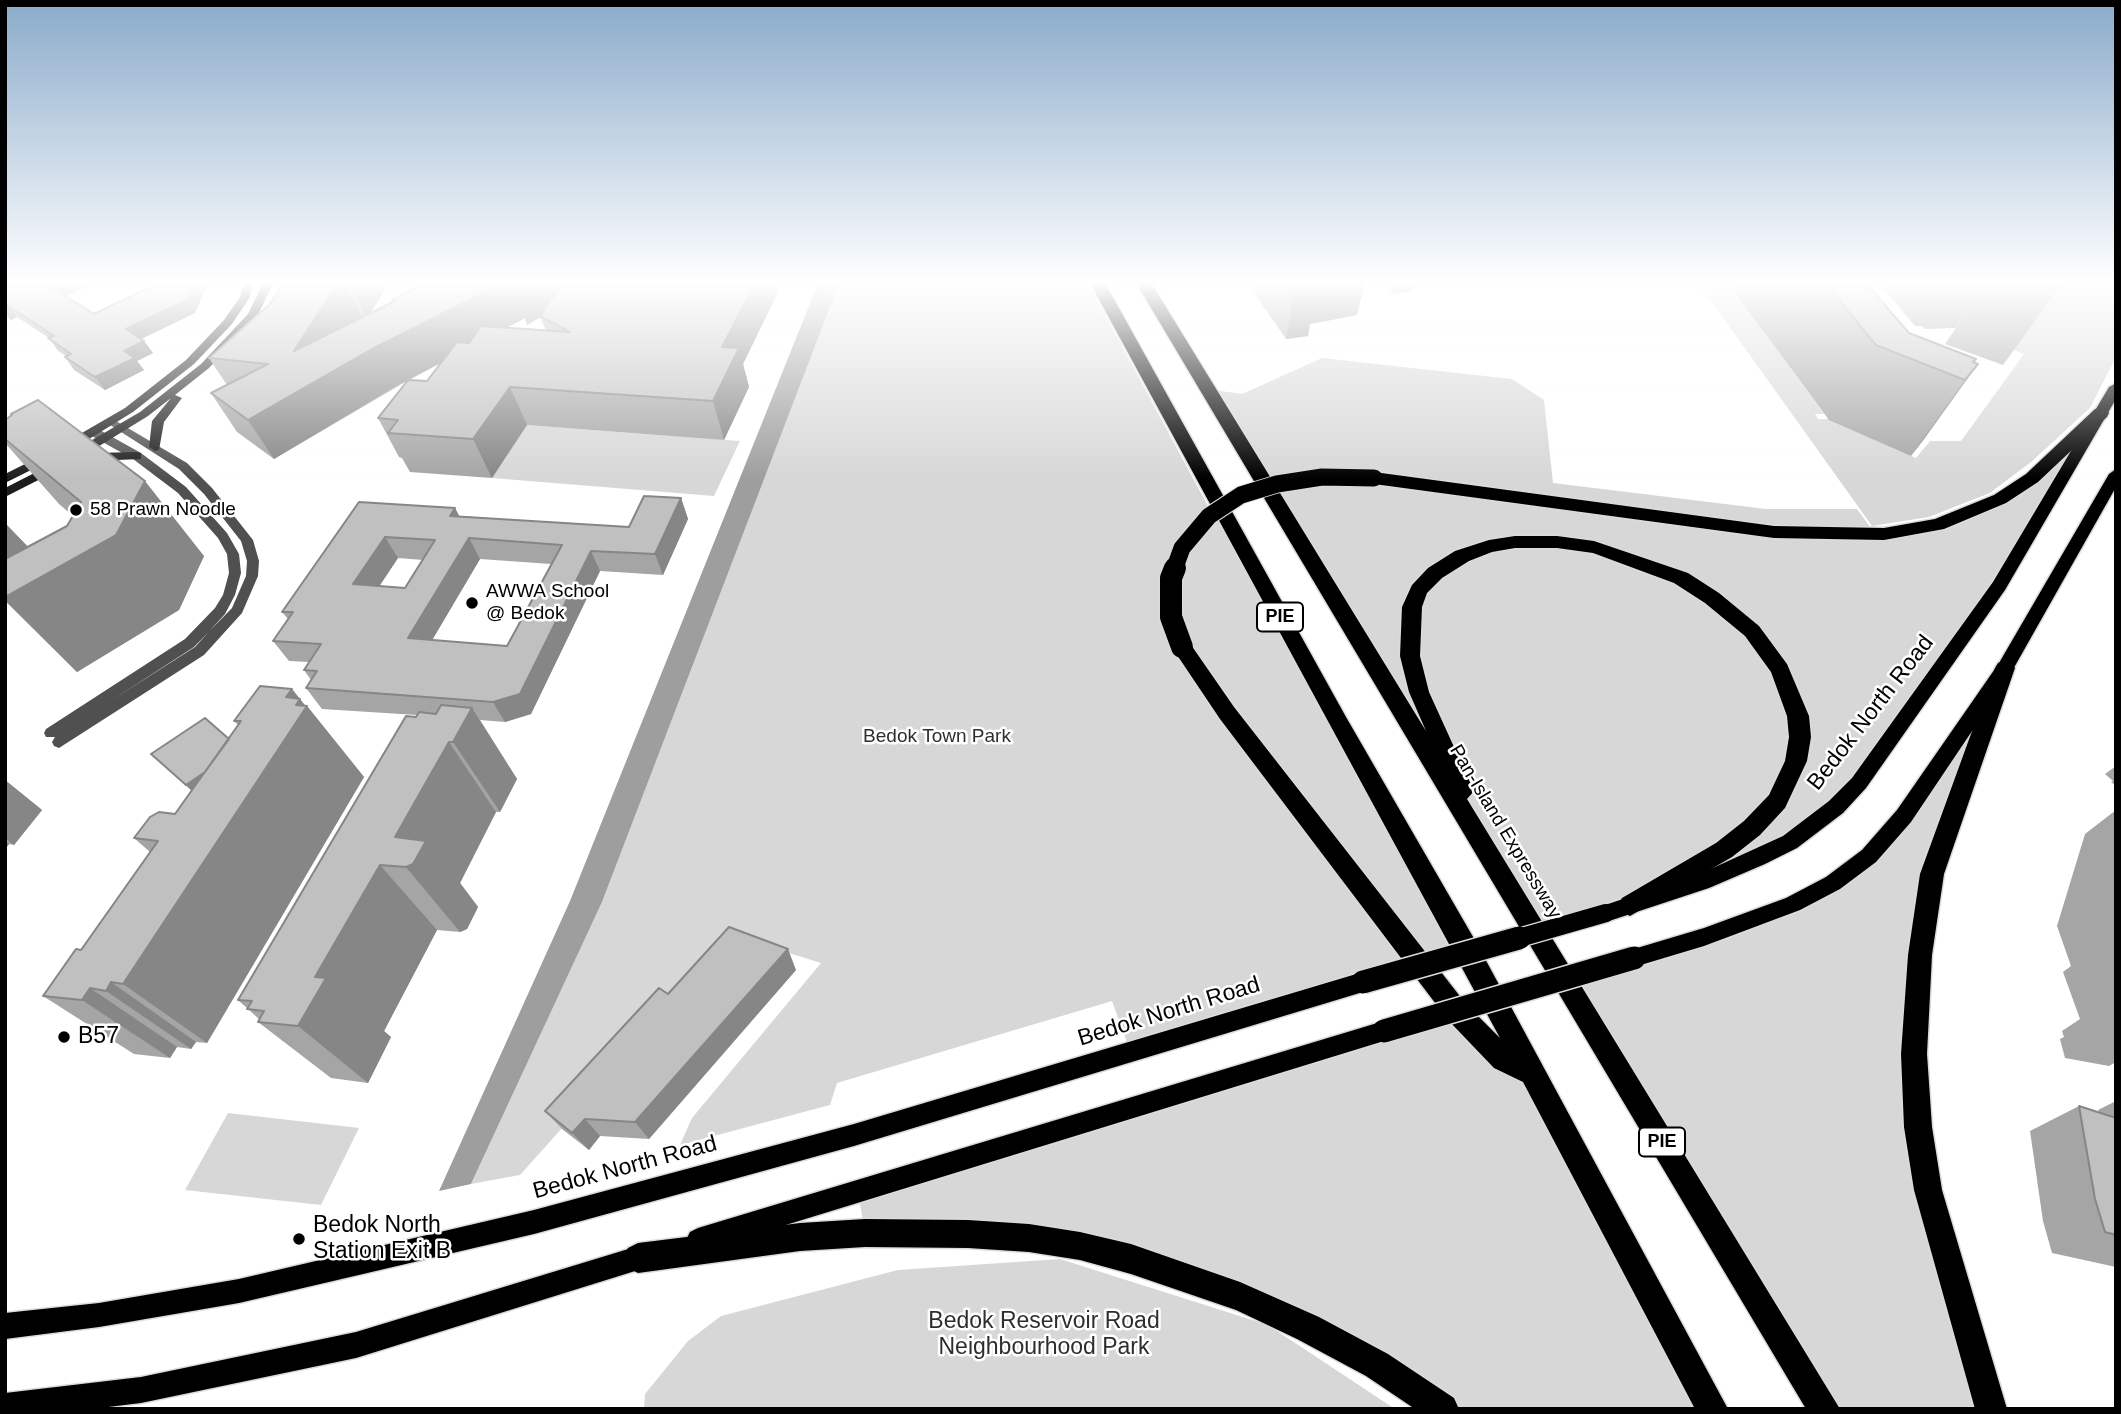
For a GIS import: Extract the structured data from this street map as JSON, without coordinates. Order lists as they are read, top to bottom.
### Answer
{
  "streets": {
    "highway": ["PIE", "Pan-Island Expressway"],
    "main road": ["Bedok North Road"]
  },
  "parks": ["Bedok Town Park", "Bedok Reservoir Road Neighbourhood Park"],
  "places": [
    "58 Prawn Noodle",
    "AWWA School @ Bedok",
    "B57",
    "Bedok North Station Exit B"
  ]
}
